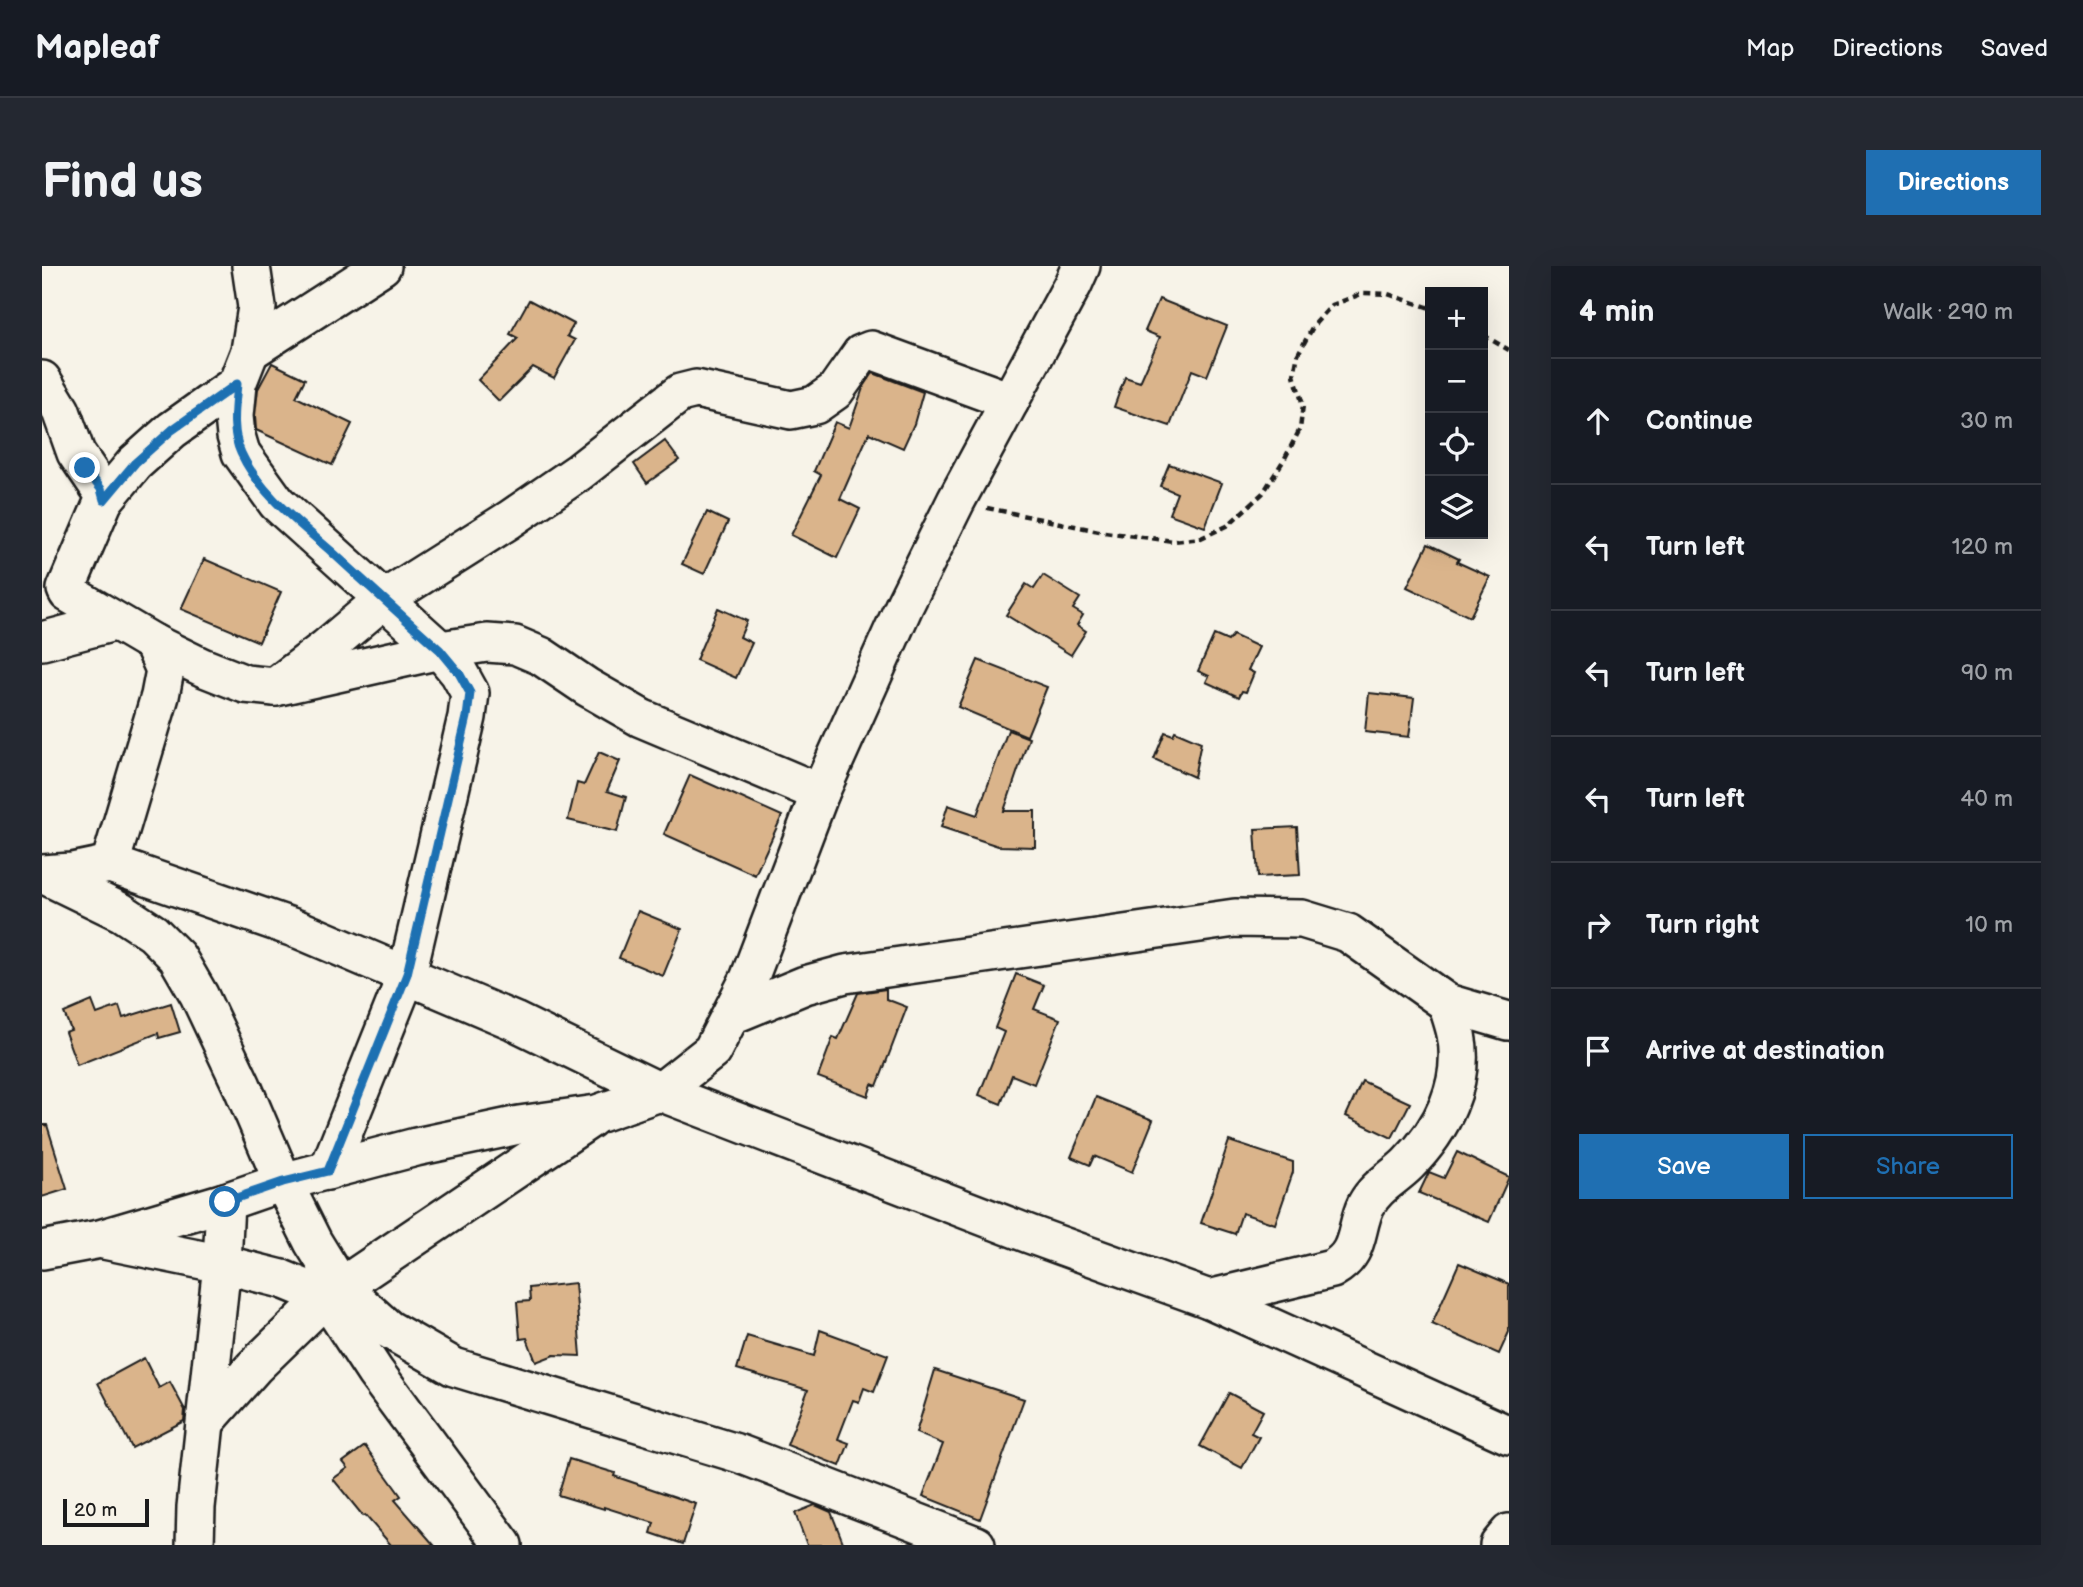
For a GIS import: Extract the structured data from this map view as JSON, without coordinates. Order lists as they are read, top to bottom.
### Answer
{
  "scale_bar": "20 m",
  "page": {
    "header": "Mapleaf",
    "nav": ["Map", "Directions", "Saved"],
    "buttons": [
      "Directions",
      ["Save", "Share"]
    ],
    "title": "Find us",
    "heading": ["4 min", "Walk · 290 m"],
    "map_buttons": ["+", "−"],
    "list": [
      ["Continue", "30 m"],
      ["Turn left", "120 m"],
      ["Turn left", "90 m"],
      ["Turn left", "40 m"],
      ["Turn right", "10 m"],
      "Arrive at destination"
    ],
    "scale": "20 m"
  }
}
